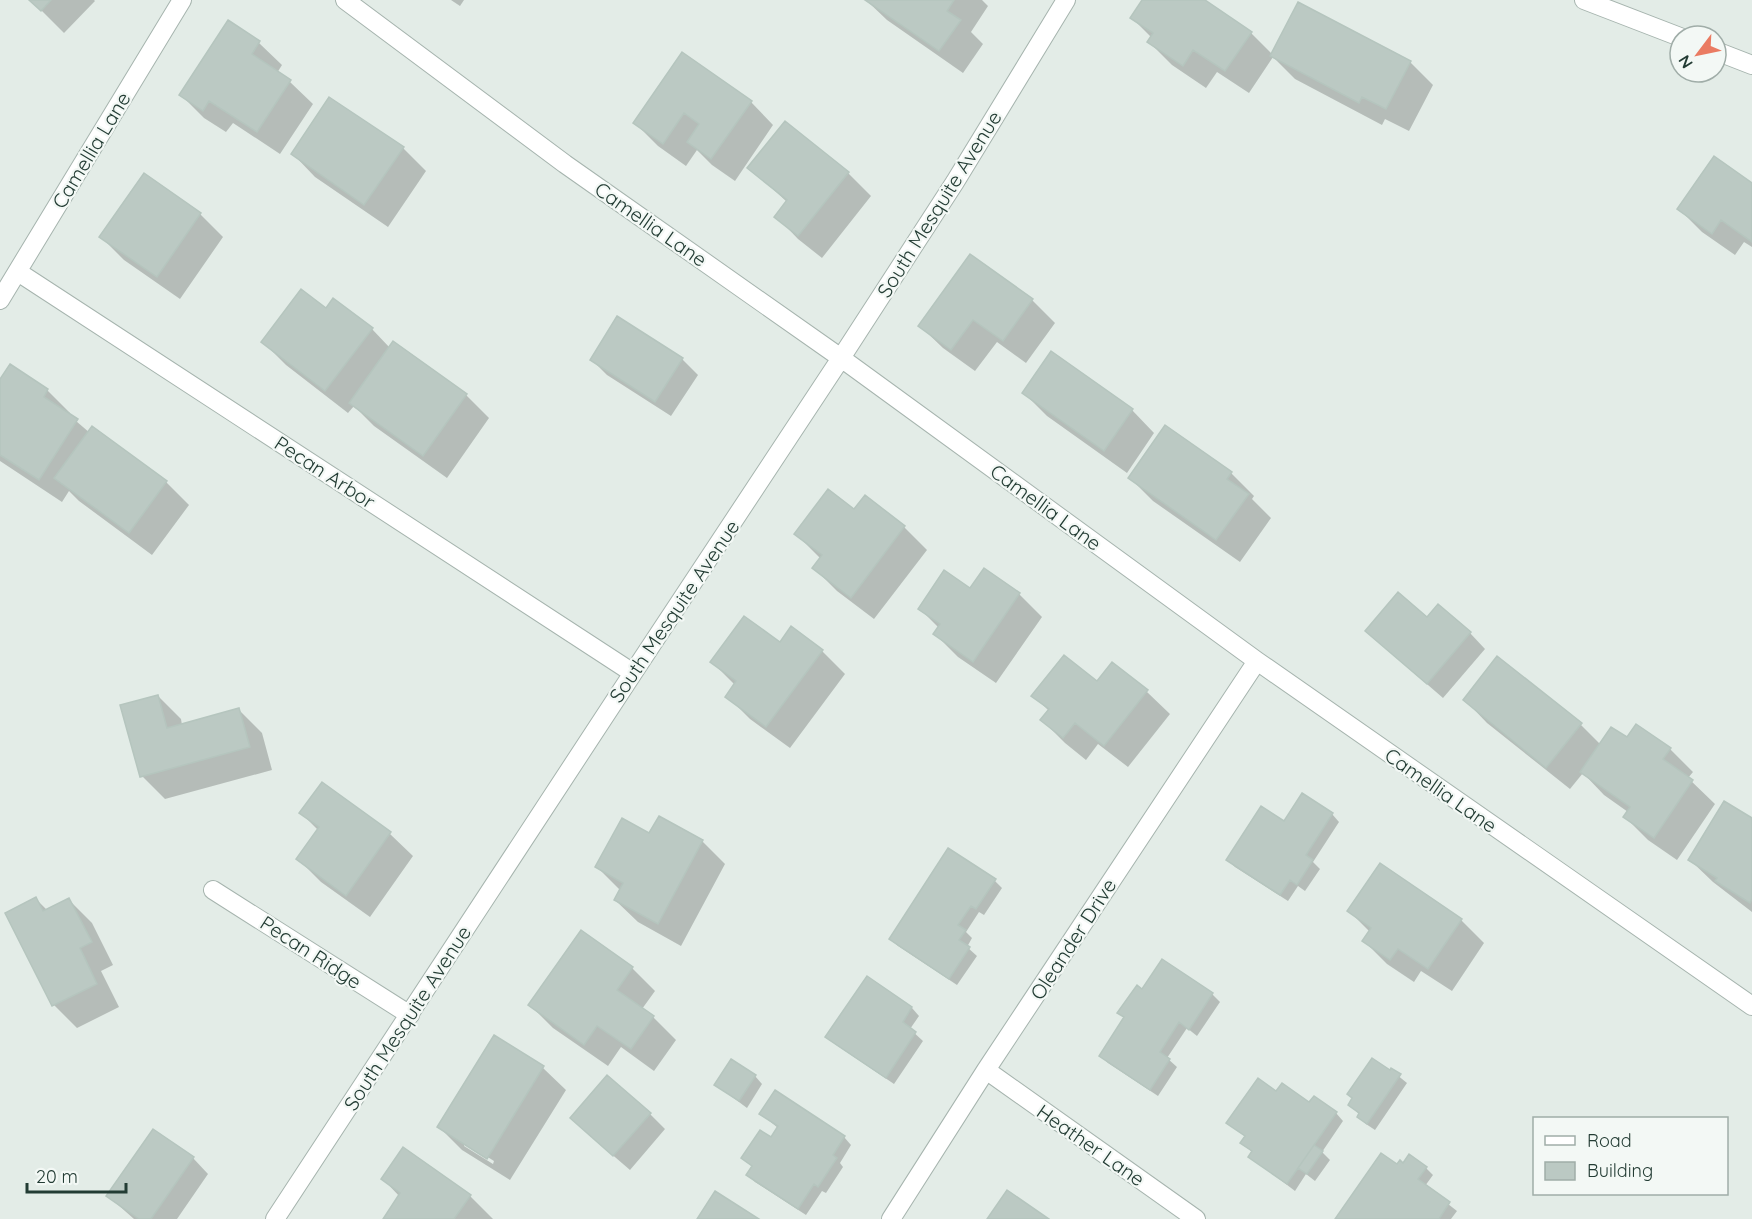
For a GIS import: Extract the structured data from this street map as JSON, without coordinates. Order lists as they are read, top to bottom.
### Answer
{
  "streets": {
    "street": [
      "Camellia Lane",
      "South Mesquite Avenue",
      "Pecan Arbor",
      "Oleander Drive",
      "Pecan Ridge",
      "Heather Lane"
    ]
  },
  "crossings": [
    ["Camellia Lane", "South Mesquite Avenue"],
    ["Camellia Lane", "Pecan Arbor"],
    ["Camellia Lane", "Oleander Drive"],
    ["South Mesquite Avenue", "Pecan Arbor"],
    ["South Mesquite Avenue", "Pecan Ridge"],
    ["Oleander Drive", "Heather Lane"]
  ],
  "legend": ["Road", "Building"],
  "scale_bar": "20 m",
  "north": "bottom left"
}
